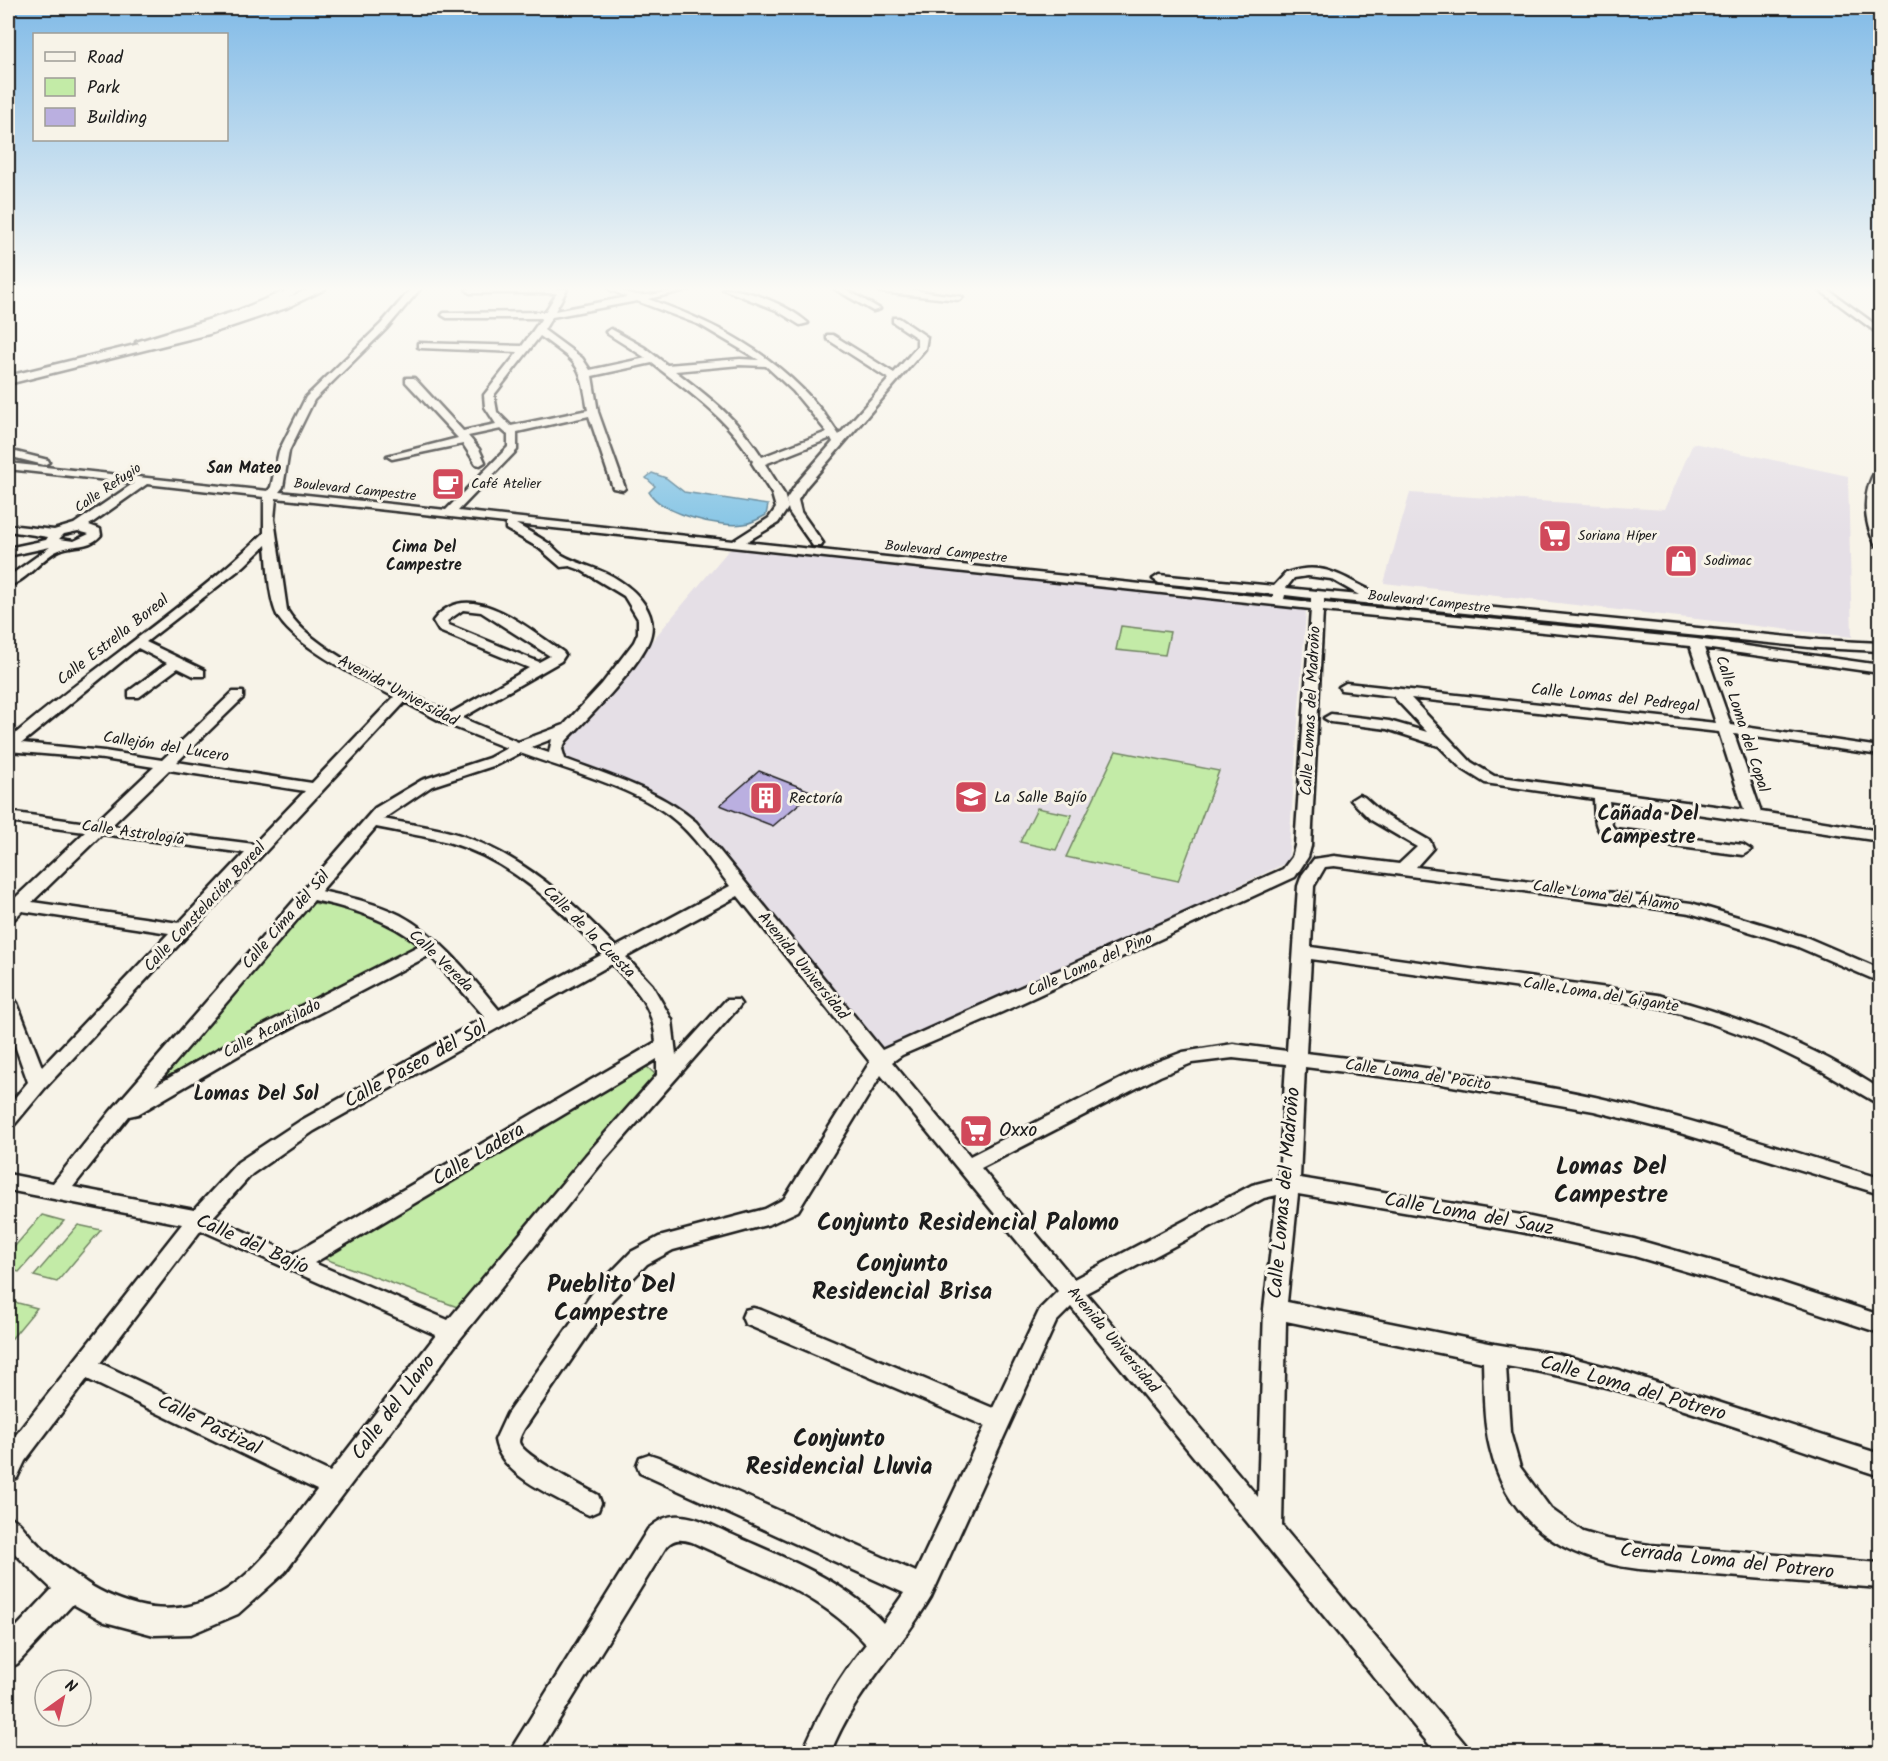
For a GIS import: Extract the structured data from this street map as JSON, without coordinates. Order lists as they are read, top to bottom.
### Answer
{
  "streets": {
    "street": [
      "Calle Refugio",
      "Boulevard Campestre",
      "Calle Estrella Boreal",
      "Avenida Universidad",
      "Calle Lomas del Pedregal",
      "Calle Lomas del Madroño",
      "Calle Loma del Copal",
      "Callejón del Lucero",
      "Calle Astrología",
      "Calle Loma del Álamo",
      "Calle Constelación Boreal",
      "Calle Cima del Sol",
      "Calle de la Cuesta",
      "Calle Vereda",
      "Calle Loma del Pino",
      "Calle Loma del Gigante",
      "Calle Acantilado",
      "Calle Paseo del Sol",
      "Calle Loma del Pocito",
      "Calle Ladera",
      "Calle Loma del Sauz",
      "Calle del Bajío",
      "Calle Loma del Potrero",
      "Calle del Llano",
      "Calle Pastizal",
      "Cerrada Loma del Potrero"
    ]
  },
  "crossings": [
    ["Calle Refugio", "Boulevard Campestre"],
    ["Boulevard Campestre", "Avenida Universidad"],
    ["Boulevard Campestre", "Calle Lomas del Madroño"],
    ["Boulevard Campestre", "Calle Loma del Copal"],
    ["Boulevard Campestre", "Calle Cima del Sol"],
    ["Calle Estrella Boreal", "Avenida Universidad"],
    ["Calle Estrella Boreal", "Callejón del Lucero"],
    ["Avenida Universidad", "Calle Lomas del Madroño"],
    ["Avenida Universidad", "Calle Constelación Boreal"],
    ["Avenida Universidad", "Calle Cima del Sol"],
    ["Avenida Universidad", "Calle Loma del Pino"],
    ["Avenida Universidad", "Calle Paseo del Sol"],
    ["Avenida Universidad", "Calle Loma del Pocito"],
    ["Avenida Universidad", "Calle Loma del Sauz"],
    ["Calle Lomas del Pedregal", "Calle Loma del Copal"],
    ["Calle Lomas del Madroño", "Calle Loma del Álamo"],
    ["Calle Lomas del Madroño", "Calle Loma del Pino"],
    ["Calle Lomas del Madroño", "Calle Loma del Gigante"],
    ["Calle Lomas del Madroño", "Calle Loma del Pocito"],
    ["Calle Lomas del Madroño", "Calle Loma del Sauz"],
    ["Calle Lomas del Madroño", "Calle Loma del Potrero"],
    ["Callejón del Lucero", "Calle Constelación Boreal"],
    ["Calle Astrología", "Calle Constelación Boreal"],
    ["Calle Cima del Sol", "Calle de la Cuesta"],
    ["Calle Cima del Sol", "Calle Vereda"],
    ["Calle Cima del Sol", "Calle Acantilado"],
    ["Calle Cima del Sol", "Calle del Bajío"],
    ["Calle de la Cuesta", "Calle Paseo del Sol"],
    ["Calle de la Cuesta", "Calle Ladera"],
    ["Calle Vereda", "Calle Acantilado"],
    ["Calle Vereda", "Calle Paseo del Sol"],
    ["Calle Paseo del Sol", "Calle del Bajío"],
    ["Calle Paseo del Sol", "Calle Pastizal"],
    ["Calle Ladera", "Calle del Bajío"],
    ["Calle del Bajío", "Calle del Llano"],
    ["Calle Loma del Potrero", "Cerrada Loma del Potrero"],
    ["Calle del Llano", "Calle Pastizal"]
  ],
  "districts": [
    "San Mateo",
    "Cima Del Campestre",
    "Cañada Del Campestre",
    "Lomas Del Sol",
    "Lomas Del Campestre",
    "Conjunto Residencial Palomo",
    "Conjunto Residencial Brisa",
    "Pueblito Del Campestre",
    "Conjunto Residencial Lluvia"
  ],
  "places": {
    "cafe": ["Café Atelier"],
    "supermarket": ["Soriana Híper", "Oxxo"],
    "shop": ["Sodimac"],
    "school or university": ["La Salle Bajío"],
    "building": ["Rectoría"]
  },
  "legend": ["Road", "Park", "Building"],
  "north": "top right"
}
